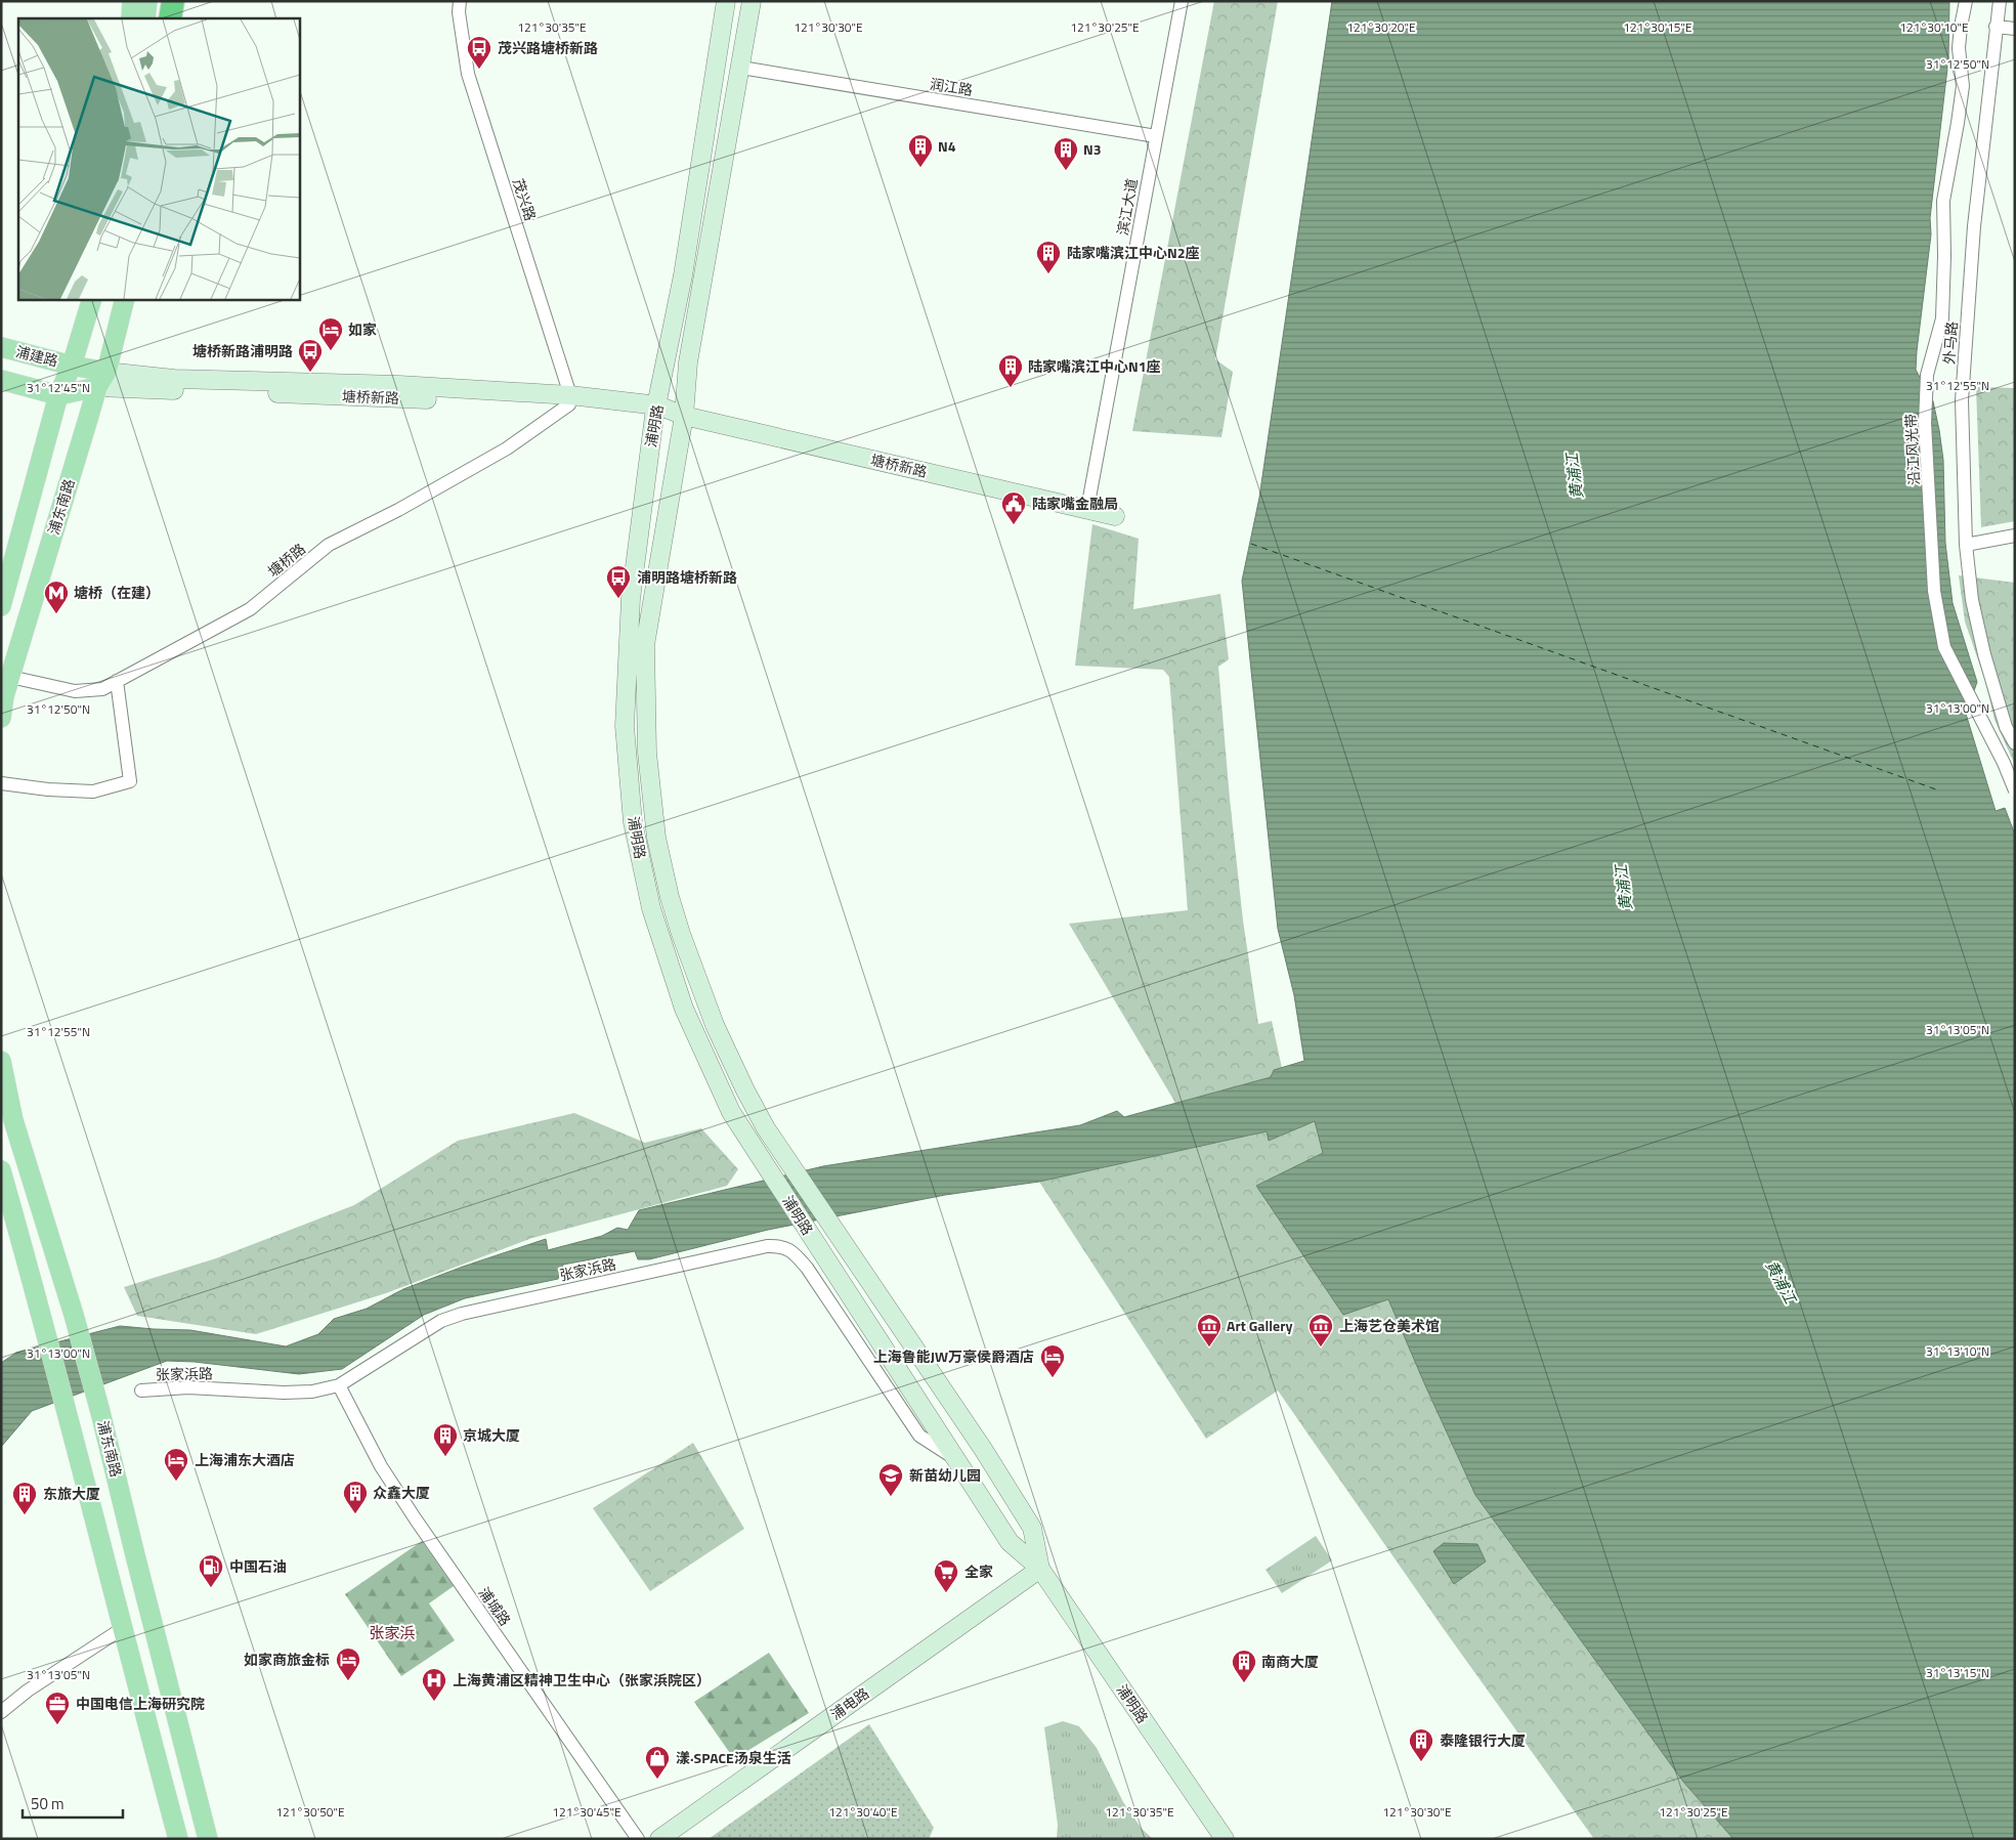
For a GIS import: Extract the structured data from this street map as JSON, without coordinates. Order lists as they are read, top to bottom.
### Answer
{
  "streets": {
    "main road": [
      "浦建路",
      "塘桥新路",
      "浦明路",
      "浦东南路",
      "浦电路"
    ],
    "street": [
      "润江路",
      "茂兴路",
      "滨江大道",
      "外马路",
      "沿江风光带",
      "塘桥路",
      "张家浜路",
      "浦城路"
    ]
  },
  "crossings": [
    ["润江路", "滨江大道"],
    ["润江路", "浦明路"],
    ["茂兴路", "塘桥新路"],
    ["茂兴路", "塘桥路"],
    ["滨江大道", "塘桥新路"],
    ["浦建路", "塘桥新路"],
    ["塘桥新路", "浦明路"],
    ["塘桥新路", "浦东南路"],
    ["塘桥新路", "塘桥路"],
    ["浦明路", "张家浜路"],
    ["浦明路", "浦电路"],
    ["浦东南路", "塘桥路"],
    ["张家浜路", "浦城路"]
  ],
  "districts": ["张家浜"],
  "water": ["黄浦江"],
  "places": {
    "bus stop": ["茂兴路塘桥新路", "塘桥新路浦明路", "浦明路塘桥新路"],
    "building": [
      "N4",
      "N3",
      "陆家嘴滨江中心N2座",
      "陆家嘴滨江中心N1座",
      "京城大厦",
      "众鑫大厦",
      "东旅大厦",
      "南商大厦",
      "泰隆银行大厦"
    ],
    "hotel": [
      "如家",
      "上海鲁能JW万豪侯爵酒店",
      "上海浦东大酒店",
      "如家商旅金标"
    ],
    "public building": ["陆家嘴金融局"],
    "metro station": ["塘桥（在建）"],
    "museum": ["Art Gallery", "上海艺仓美术馆"],
    "school or university": ["新苗幼儿园"],
    "fuel station": ["中国石油"],
    "supermarket": ["全家"],
    "hospital": ["上海黄浦区精神卫生中心（张家浜院区）"],
    "office": ["中国电信上海研究院"],
    "shop": ["漾·SPACE汤泉生活"]
  },
  "scale_bar": "50 m",
  "coordinates": [
    "121°30'35\"E",
    "121°30'30\"E",
    "121°30'25\"E",
    "121°30'20\"E",
    "121°30'15\"E",
    "121°30'10\"E",
    "31°12'50\"N",
    "31°12'55\"N",
    "31°12'45\"N",
    "31°13'00\"N",
    "31°13'05\"N",
    "31°13'10\"N",
    "31°13'15\"N",
    "121°30'50\"E",
    "121°30'45\"E",
    "121°30'40\"E"
  ]
}
